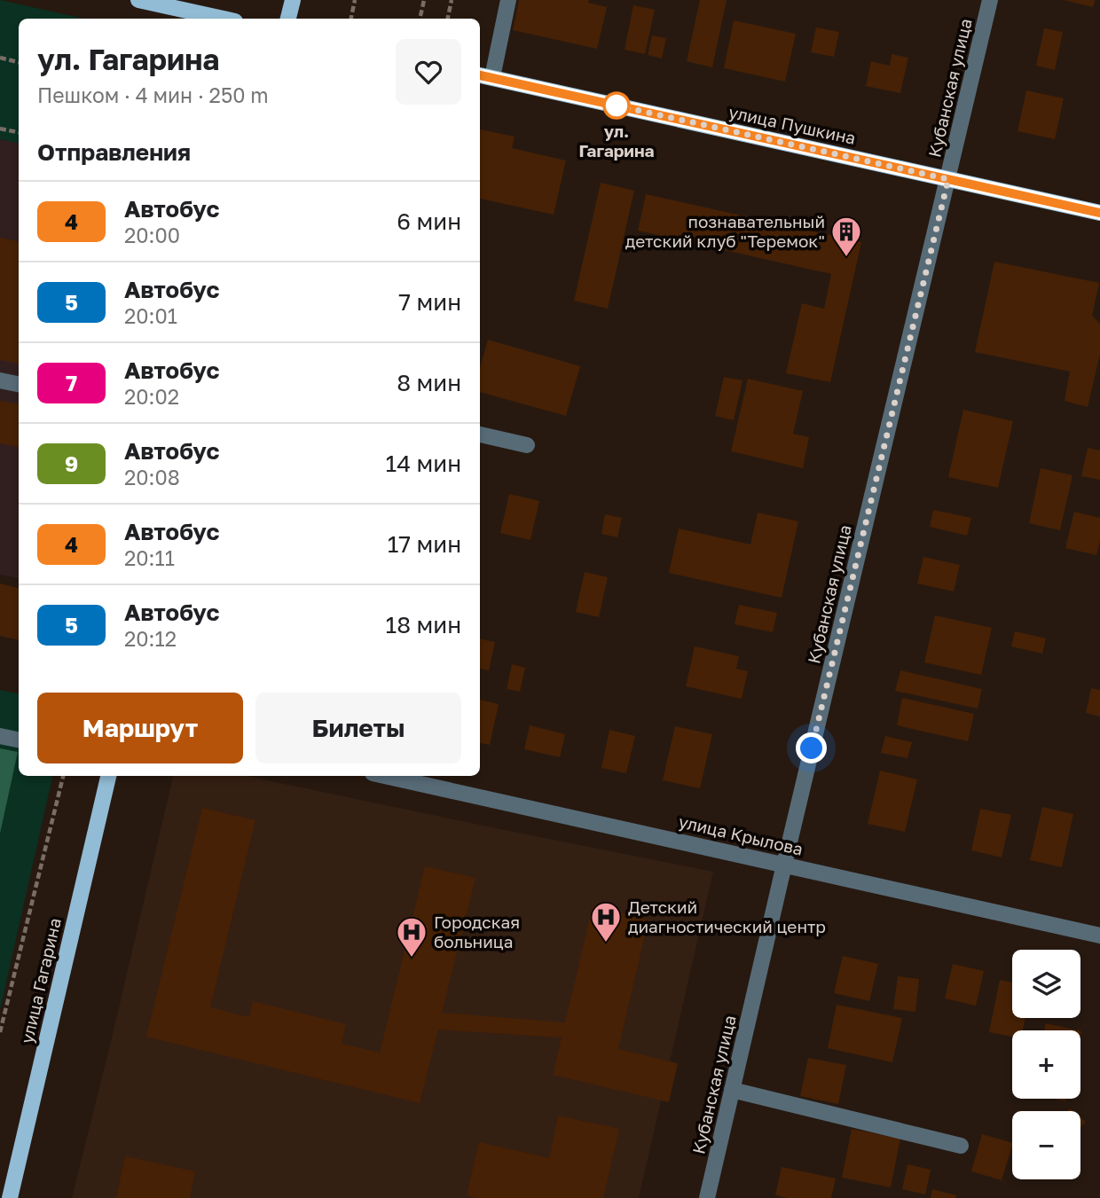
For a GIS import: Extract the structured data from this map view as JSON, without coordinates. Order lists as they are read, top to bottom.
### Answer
{
  "streets": {
    "main road": ["улица Пушкина", "улица Гагарина"],
    "street": ["Кубанская улица", "улица Крылова"]
  },
  "crossings": [
    ["Кубанская улица", "улица Пушкина"],
    ["Кубанская улица", "улица Крылова"]
  ],
  "places": {
    "other": ["ул. Гагарина"],
    "building": ["познавательный детский клуб \"Теремок\""],
    "hospital": ["Детский диагностический центр", "Городская больница"]
  },
  "lines": ["bus line 4"],
  "page": {
    "heading": [
      ["ул. Гагарина", "Пешком · 4 мин · 250 m"],
      "Отправления"
    ],
    "list": [
      {
        "mark": "4",
        "name": "Автобус",
        "note": "20:00",
        "value": "6 мин"
      },
      {
        "mark": "5",
        "name": "Автобус",
        "note": "20:01",
        "value": "7 мин"
      },
      {
        "mark": "7",
        "name": "Автобус",
        "note": "20:02",
        "value": "8 мин"
      },
      {
        "mark": "9",
        "name": "Автобус",
        "note": "20:08",
        "value": "14 мин"
      },
      {
        "mark": "4",
        "name": "Автобус",
        "note": "20:11",
        "value": "17 мин"
      },
      {
        "mark": "5",
        "name": "Автобус",
        "note": "20:12",
        "value": "18 мин"
      }
    ],
    "buttons": ["Маршрут", "Билеты"],
    "map_buttons": ["+", "−"]
  }
}
